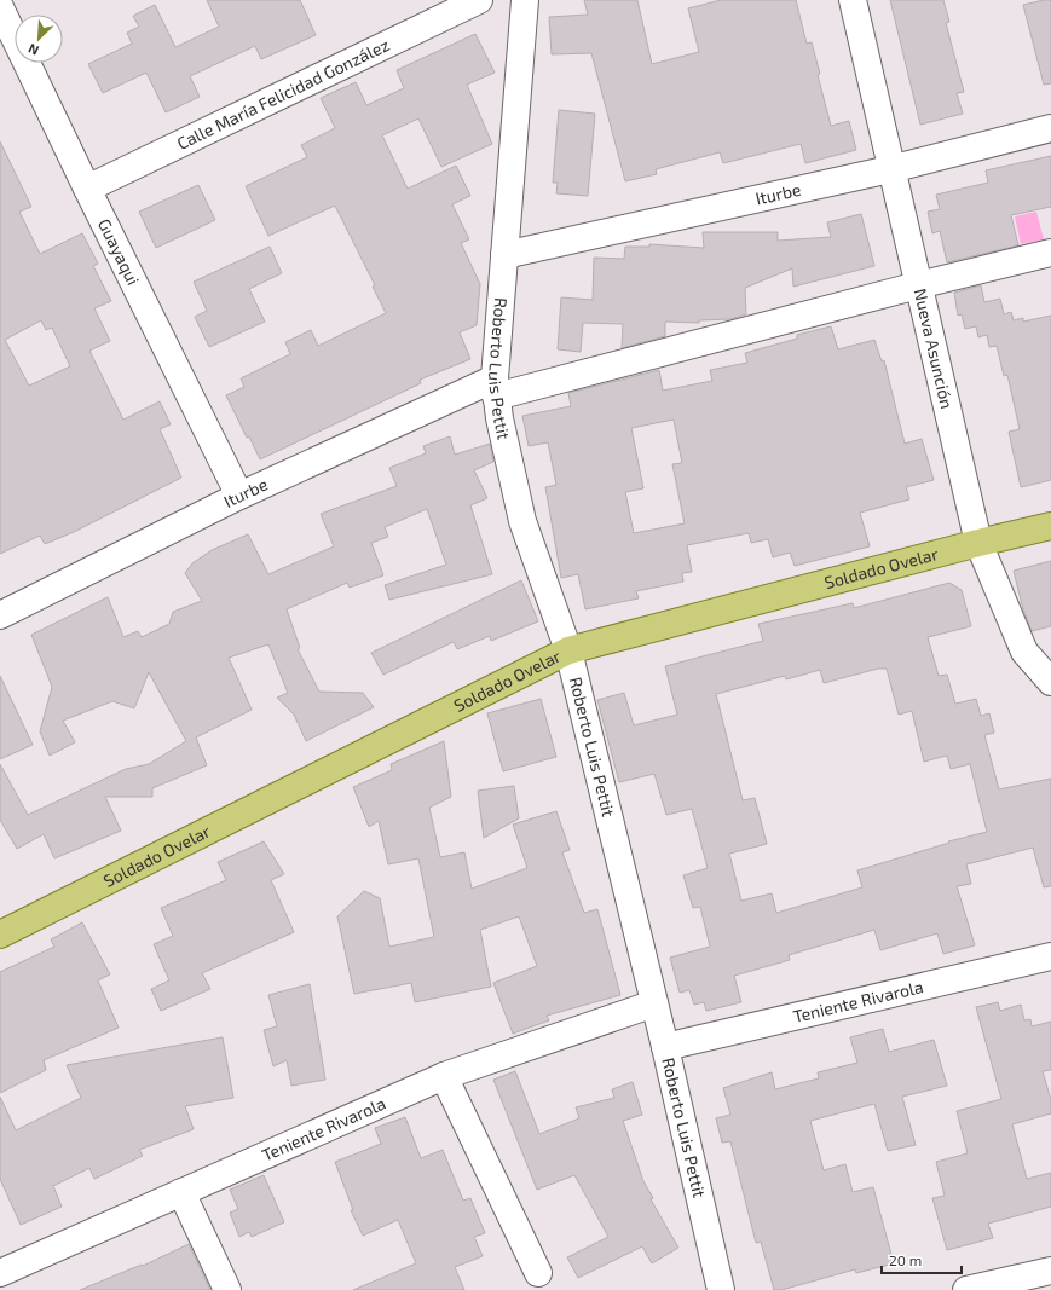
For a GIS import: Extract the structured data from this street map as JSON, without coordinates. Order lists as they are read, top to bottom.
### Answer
{
  "streets": {
    "main road": ["Soldado Ovelar"],
    "street": [
      "Calle María Felicidad González",
      "Iturbe",
      "Guayaqui",
      "Nueva Asunción",
      "Roberto Luis Pettit",
      "Teniente Rivarola"
    ]
  },
  "crossings": [
    ["Calle María Felicidad González", "Guayaqui"],
    ["Iturbe", "Guayaqui"],
    ["Iturbe", "Nueva Asunción"],
    ["Iturbe", "Roberto Luis Pettit"],
    ["Nueva Asunción", "Soldado Ovelar"],
    ["Roberto Luis Pettit", "Soldado Ovelar"],
    ["Roberto Luis Pettit", "Teniente Rivarola"]
  ],
  "scale_bar": "20 m",
  "north": "bottom left"
}
